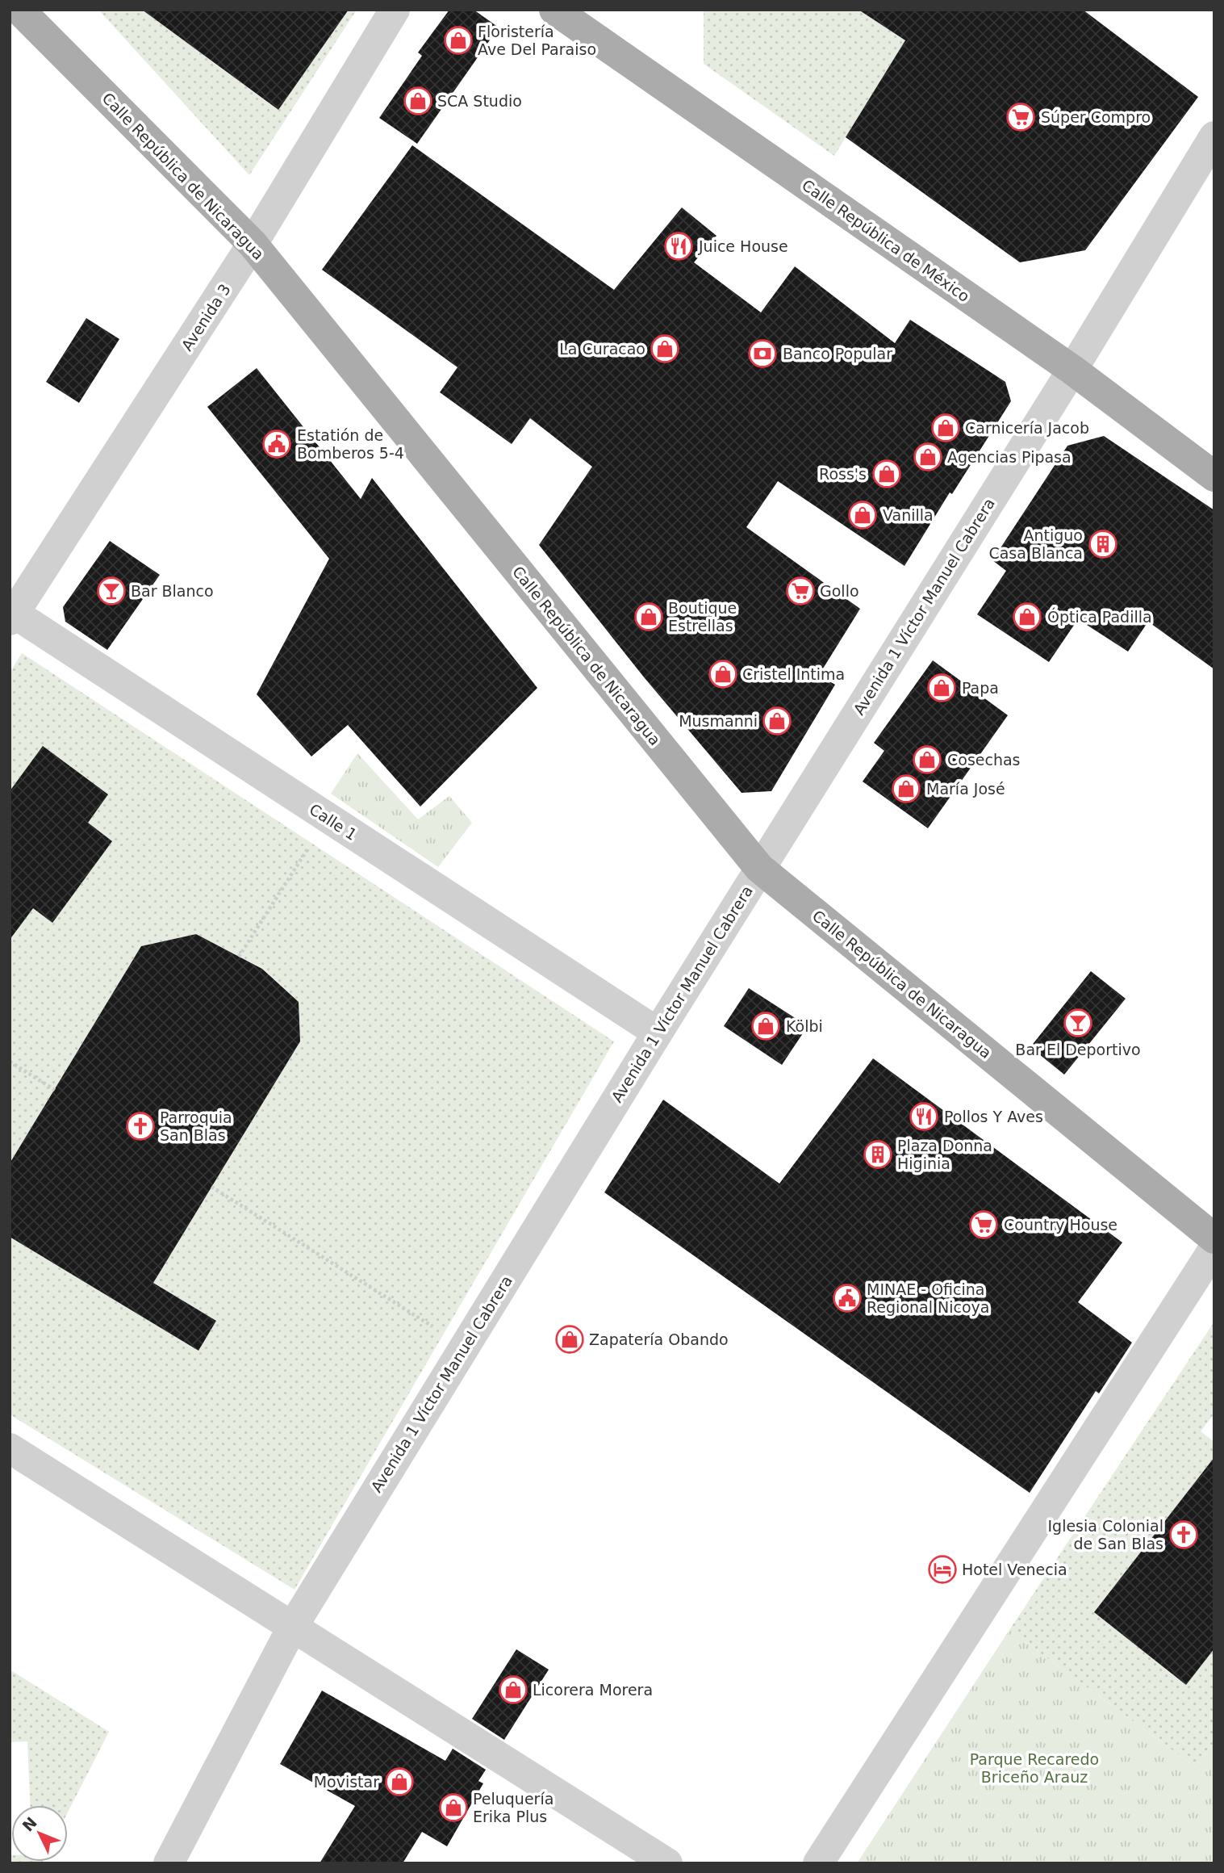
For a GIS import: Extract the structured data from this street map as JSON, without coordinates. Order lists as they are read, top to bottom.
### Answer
{
  "streets": {
    "main road": ["Calle República de Nicaragua", "Calle República de México"],
    "street": ["Avenida 3", "Avenida 1 Víctor Manuel Cabrera", "Calle 1"]
  },
  "crossings": [
    ["Calle República de Nicaragua", "Avenida 3"],
    ["Calle República de Nicaragua", "Avenida 1 Víctor Manuel Cabrera"],
    ["Calle República de México", "Avenida 1 Víctor Manuel Cabrera"],
    ["Avenida 3", "Calle 1"],
    ["Avenida 1 Víctor Manuel Cabrera", "Calle 1"]
  ],
  "parks": ["Parque Recaredo Briceño Arauz"],
  "places": {
    "shop": [
      "Floristería Ave Del Paraiso",
      "SCA Studio",
      "La Curacao",
      "Carnicería Jacob",
      "Agencias Pipasa",
      "Ross's",
      "Vanilla",
      "Boutique Estrellas",
      "Óptica Padilla",
      "Cristel Intima",
      "Papa",
      "Musmanni",
      "Cosechas",
      "María José",
      "Kölbi",
      "Zapatería Obando",
      "Licorera Morera",
      "Movistar",
      "Peluquería Erika Plus"
    ],
    "supermarket": ["Súper Compro", "Gollo", "Country House"],
    "restaurant": ["Juice House", "Pollos Y Aves"],
    "bank": ["Banco Popular"],
    "public building": ["Estatión de Bomberos 5-4", "MINAE - Oficina Regional Nicoya"],
    "building": ["Antiguo Casa Blanca", "Plaza Donna Higinia"],
    "bar": ["Bar Blanco", "Bar El Deportivo"],
    "church": ["Parroquia San Blas", "Iglesia Colonial de San Blas"],
    "hotel": ["Hotel Venecia"]
  },
  "north": "top left"
}
